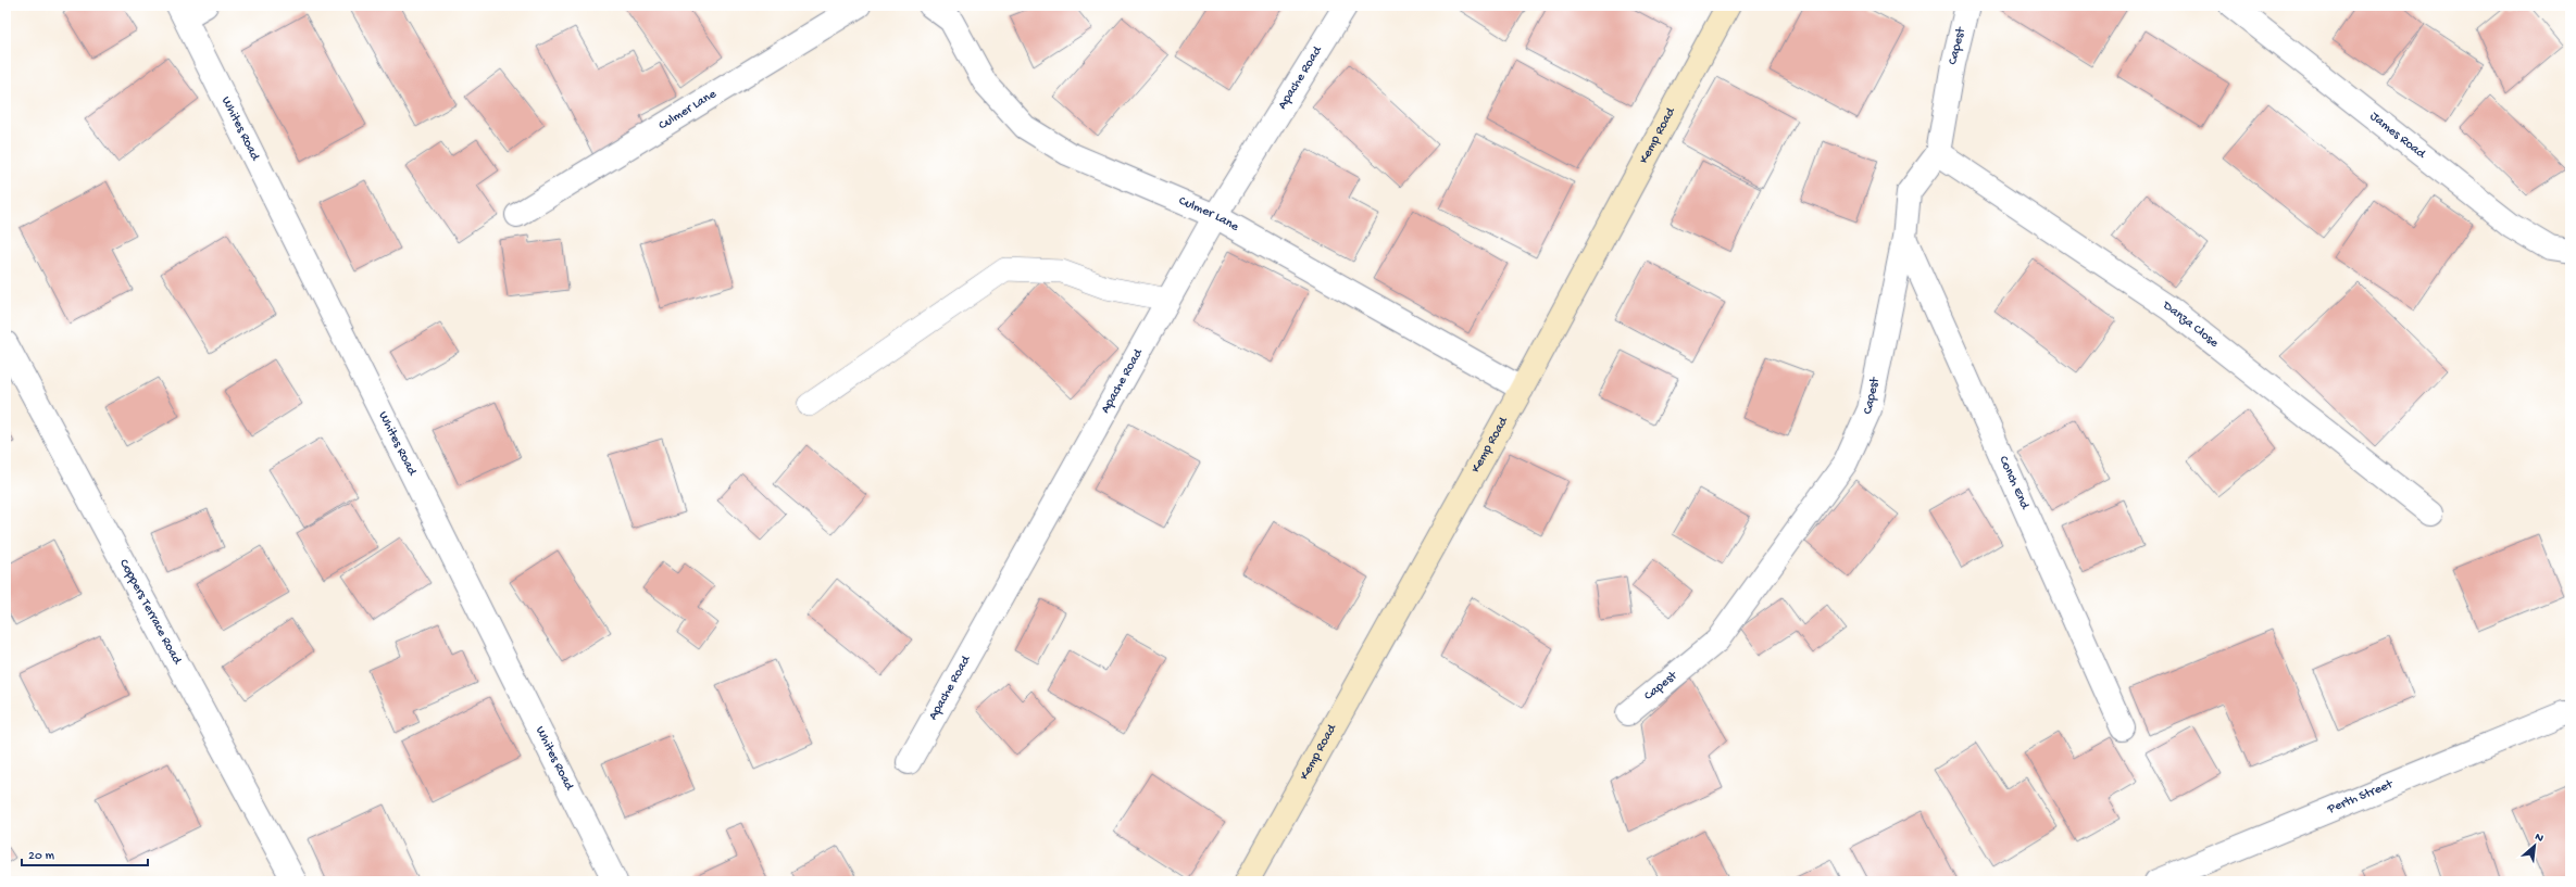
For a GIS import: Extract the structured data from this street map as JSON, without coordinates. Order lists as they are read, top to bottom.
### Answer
{
  "streets": {
    "street": [
      "Capest",
      "Apache Road",
      "Culmer Lane",
      "Whites Road",
      "Kemp Road",
      "James Road",
      "Danza Close",
      "Conch End",
      "Coppers Terrace Road",
      "Perth Street"
    ]
  },
  "crossings": [
    ["Capest", "Danza Close"],
    ["Capest", "Conch End"],
    ["Apache Road", "Culmer Lane"],
    ["Culmer Lane", "Kemp Road"]
  ],
  "scale_bar": "20 m",
  "north": "top right"
}
